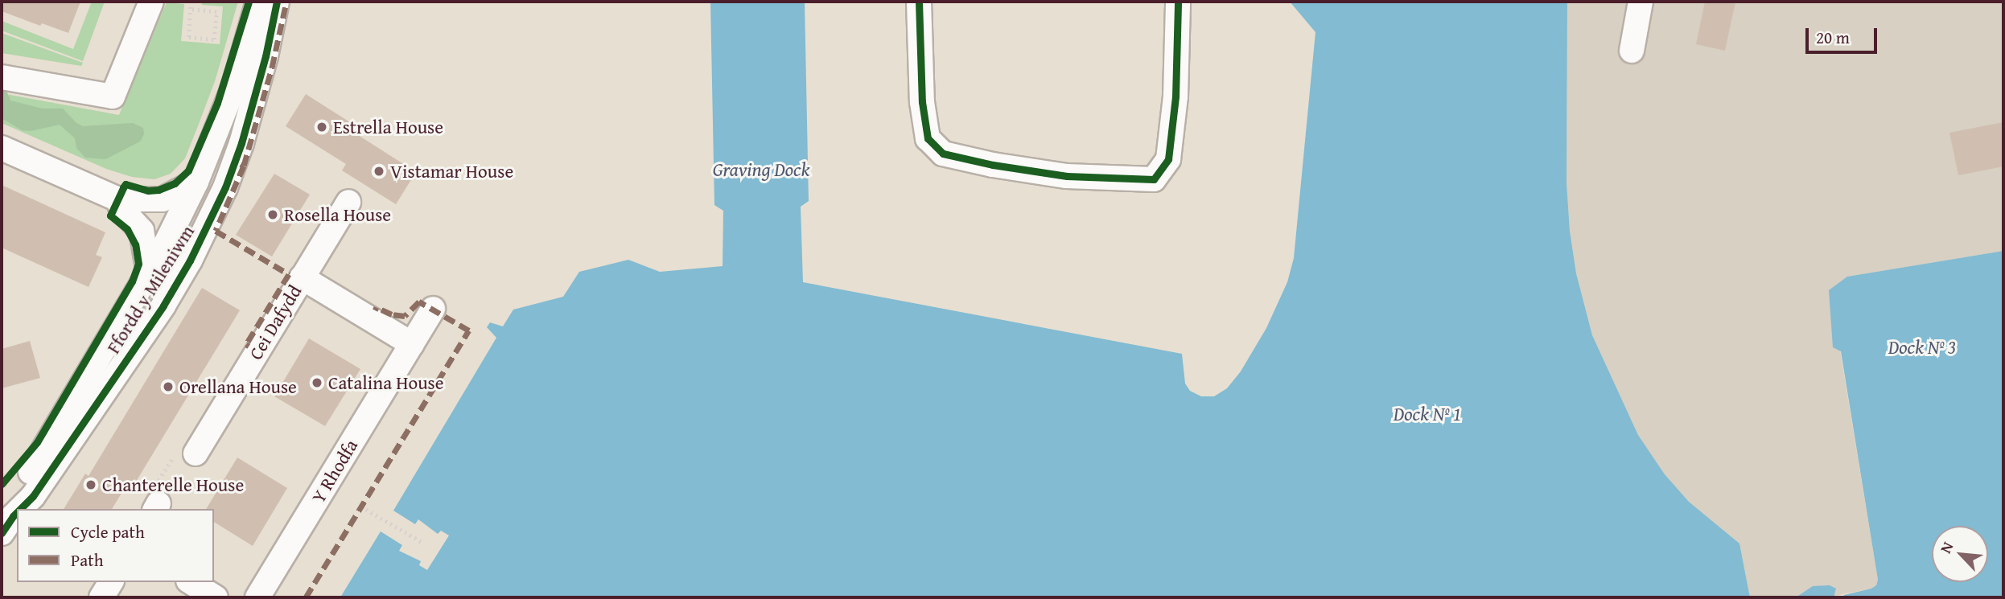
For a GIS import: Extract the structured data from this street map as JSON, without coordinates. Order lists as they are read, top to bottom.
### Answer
{
  "streets": {
    "street": ["Ffordd y Mileniwm", "Cei Dafydd", "Y Rhodfa"]
  },
  "crossings": [
    ["Cei Dafydd", "Y Rhodfa"]
  ],
  "water": ["Graving Dock", "Dock Nº 3", "Dock Nº 1"],
  "places": [
    "Estrella House",
    "Vistamar House",
    "Rosella House",
    "Catalina House",
    "Orellana House",
    "Chanterelle House"
  ],
  "legend": ["Cycle path", "Path"],
  "scale_bar": "20 m",
  "north": "top left"
}
